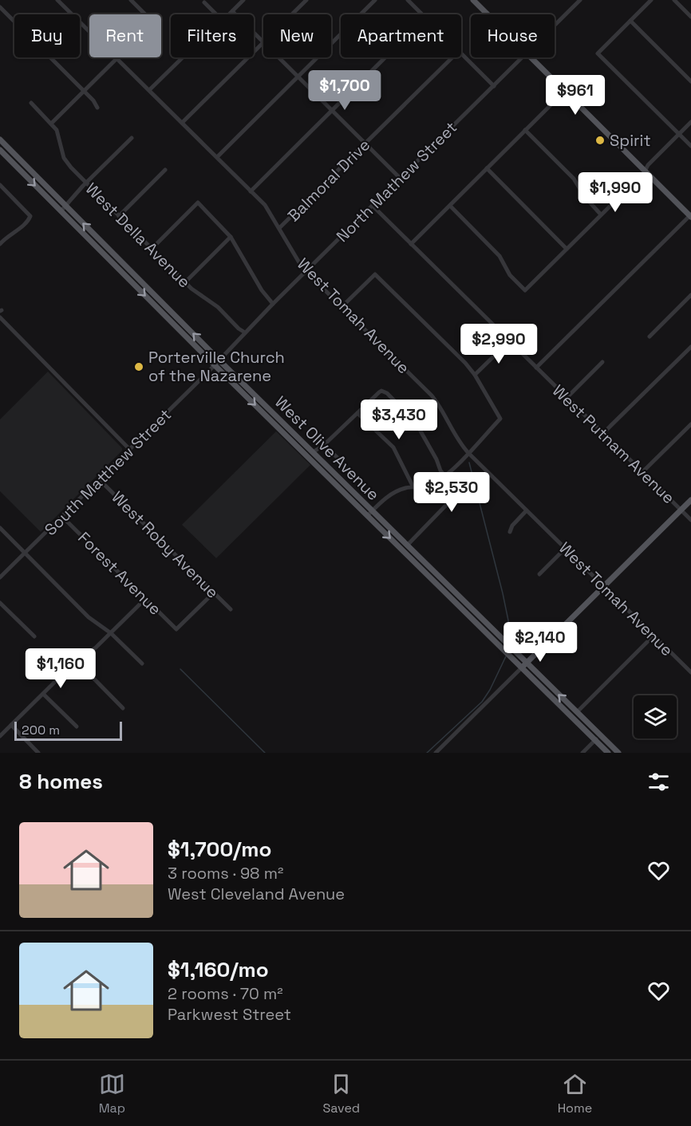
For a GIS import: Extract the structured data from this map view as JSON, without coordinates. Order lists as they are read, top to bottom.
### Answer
{
  "streets": {
    "main road": ["West Olive Avenue"],
    "street": [
      "Balmoral Drive",
      "North Mathew Street",
      "West Della Avenue",
      "West Tomah Avenue",
      "West Putnam Avenue",
      "South Matthew Street",
      "West Roby Avenue",
      "Forest Avenue"
    ]
  },
  "crossings": [
    ["Balmoral Drive", "West Tomah Avenue"],
    ["North Mathew Street", "West Della Avenue"],
    ["North Mathew Street", "West Tomah Avenue"],
    ["North Mathew Street", "West Putnam Avenue"],
    ["North Mathew Street", "West Olive Avenue"],
    ["North Mathew Street", "South Matthew Street"],
    ["West Olive Avenue", "South Matthew Street"],
    ["South Matthew Street", "West Roby Avenue"],
    ["South Matthew Street", "Forest Avenue"],
    ["West Roby Avenue", "Forest Avenue"]
  ],
  "places": ["Spirit", "Porterville Church of the Nazarene"],
  "scale_bar": "200 m",
  "page": {
    "chip": [
      "Buy",
      "Rent",
      "Filters",
      "New",
      "Apartment",
      "House"
    ],
    "price": [
      "$1,700",
      "$961",
      "$1,990",
      "$2,990",
      "$3,430",
      "$2,530",
      "$2,140",
      "$1,160"
    ],
    "scale": "200 m",
    "heading": "8 homes",
    "list": [
      {
        "name": "$1,700/mo",
        "note": "3 rooms · 98 m² · West Cleveland Avenue"
      },
      {
        "name": "$1,160/mo",
        "note": "2 rooms · 70 m² · Parkwest Street"
      }
    ],
    "tabs": ["Map", "Saved", "Home"]
  }
}
